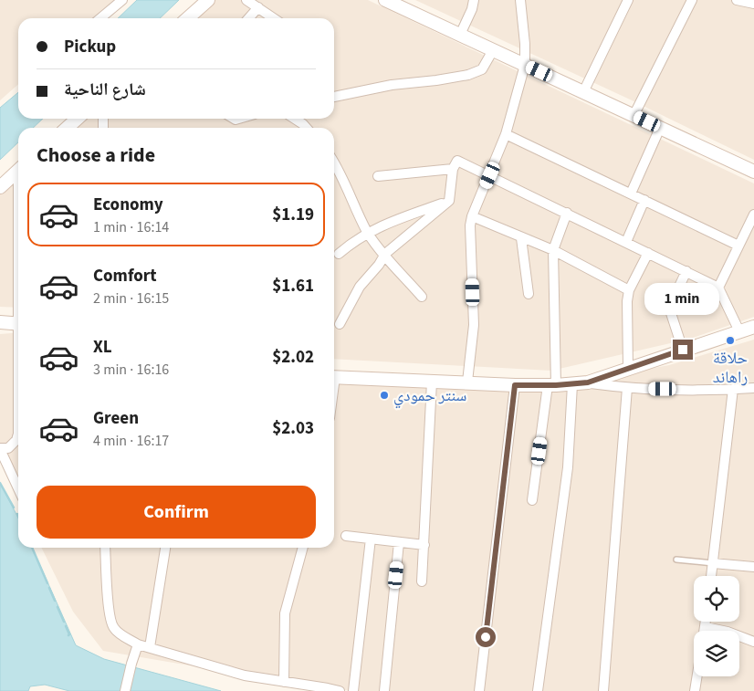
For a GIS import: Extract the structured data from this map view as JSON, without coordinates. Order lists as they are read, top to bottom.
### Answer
{
  "places": ["حلاقة راهاند", "سنتر حمودي"],
  "page": {
    "banner": ["Pickup", "شارع الناحية"],
    "heading": "Choose a ride",
    "list": [
      {
        "name": "Economy",
        "note": "1 min · 16:14",
        "value": "$1.19"
      },
      {
        "name": "Comfort",
        "note": "2 min · 16:15",
        "value": "$1.61"
      },
      {
        "name": "XL",
        "note": "3 min · 16:16",
        "value": "$2.02"
      },
      {
        "name": "Green",
        "note": "4 min · 16:17",
        "value": "$2.03"
      }
    ],
    "bubble": "1 min",
    "buttons": "Confirm"
  }
}
